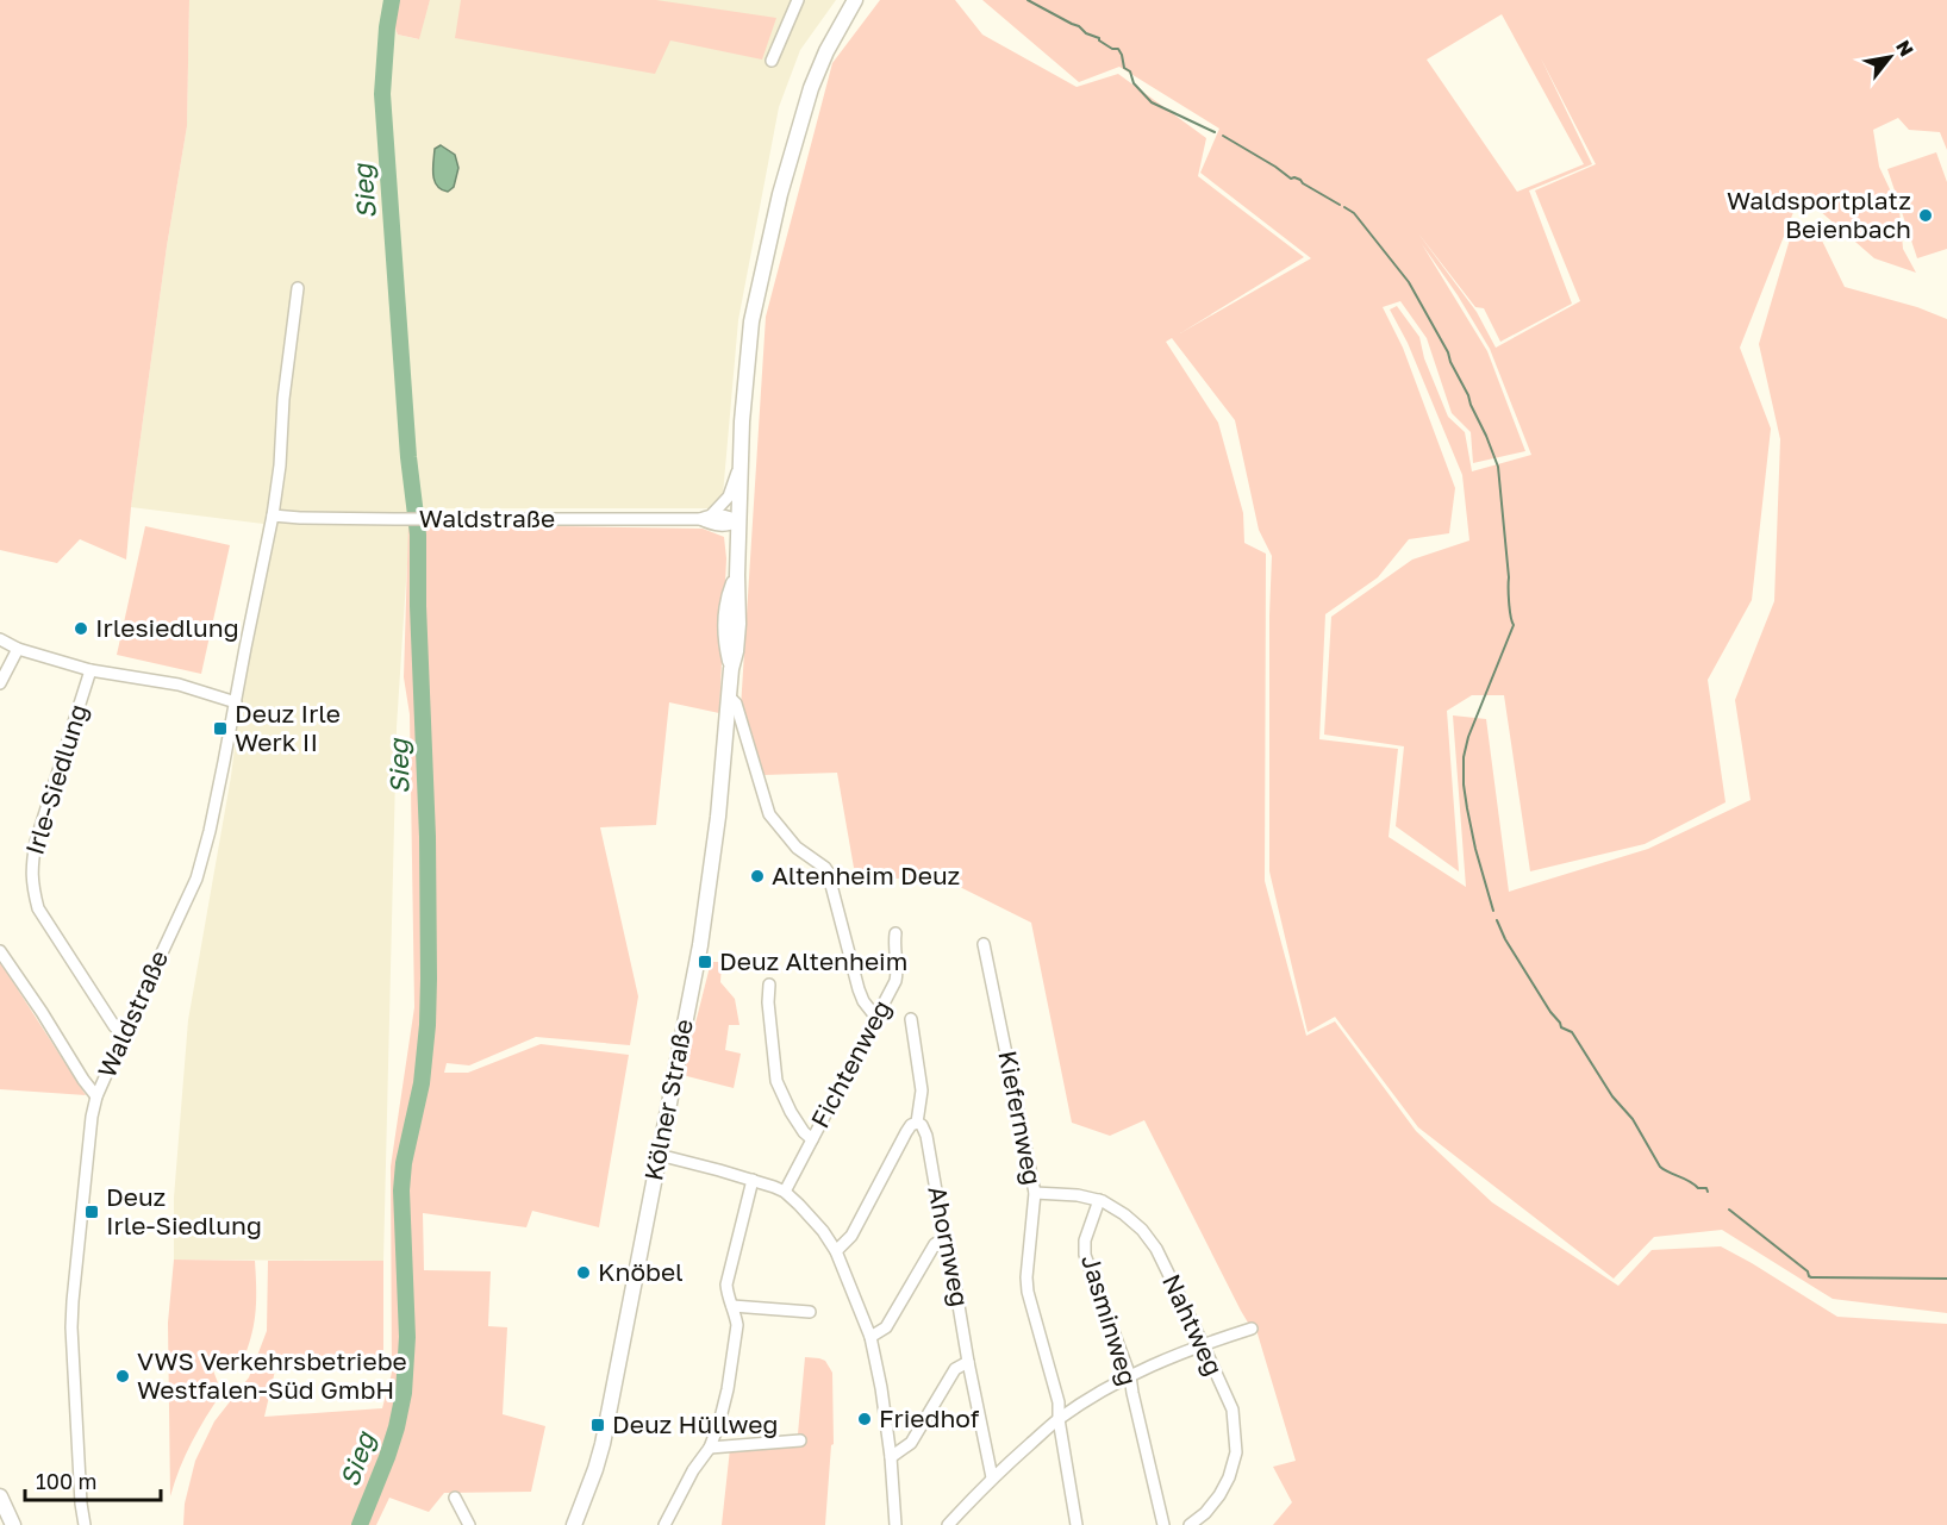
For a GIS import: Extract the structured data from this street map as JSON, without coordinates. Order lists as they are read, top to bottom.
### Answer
{
  "streets": {
    "main road": ["Kölner Straße"],
    "street": [
      "Waldstraße",
      "Irle-Siedlung",
      "Fichtenweg",
      "Kiefernweg",
      "Ahornweg",
      "Jasminweg",
      "Nahtweg"
    ]
  },
  "crossings": [
    ["Waldstraße", "Irle-Siedlung"],
    ["Waldstraße", "Kölner Straße"],
    ["Kiefernweg", "Nahtweg"],
    ["Jasminweg", "Nahtweg"]
  ],
  "water": ["Sieg"],
  "places": {
    "other": [
      "Waldsportplatz Beienbach",
      "Irlesiedlung",
      "Altenheim Deuz",
      "Knöbel",
      "VWS Verkehrsbetriebe Westfalen-Süd GmbH",
      "Friedhof"
    ],
    "transit": [
      "Deuz Irle Werk II",
      "Deuz Altenheim",
      "Deuz Irle-Siedlung",
      "Deuz Hüllweg"
    ]
  },
  "scale_bar": "100 m",
  "north": "top right"
}
